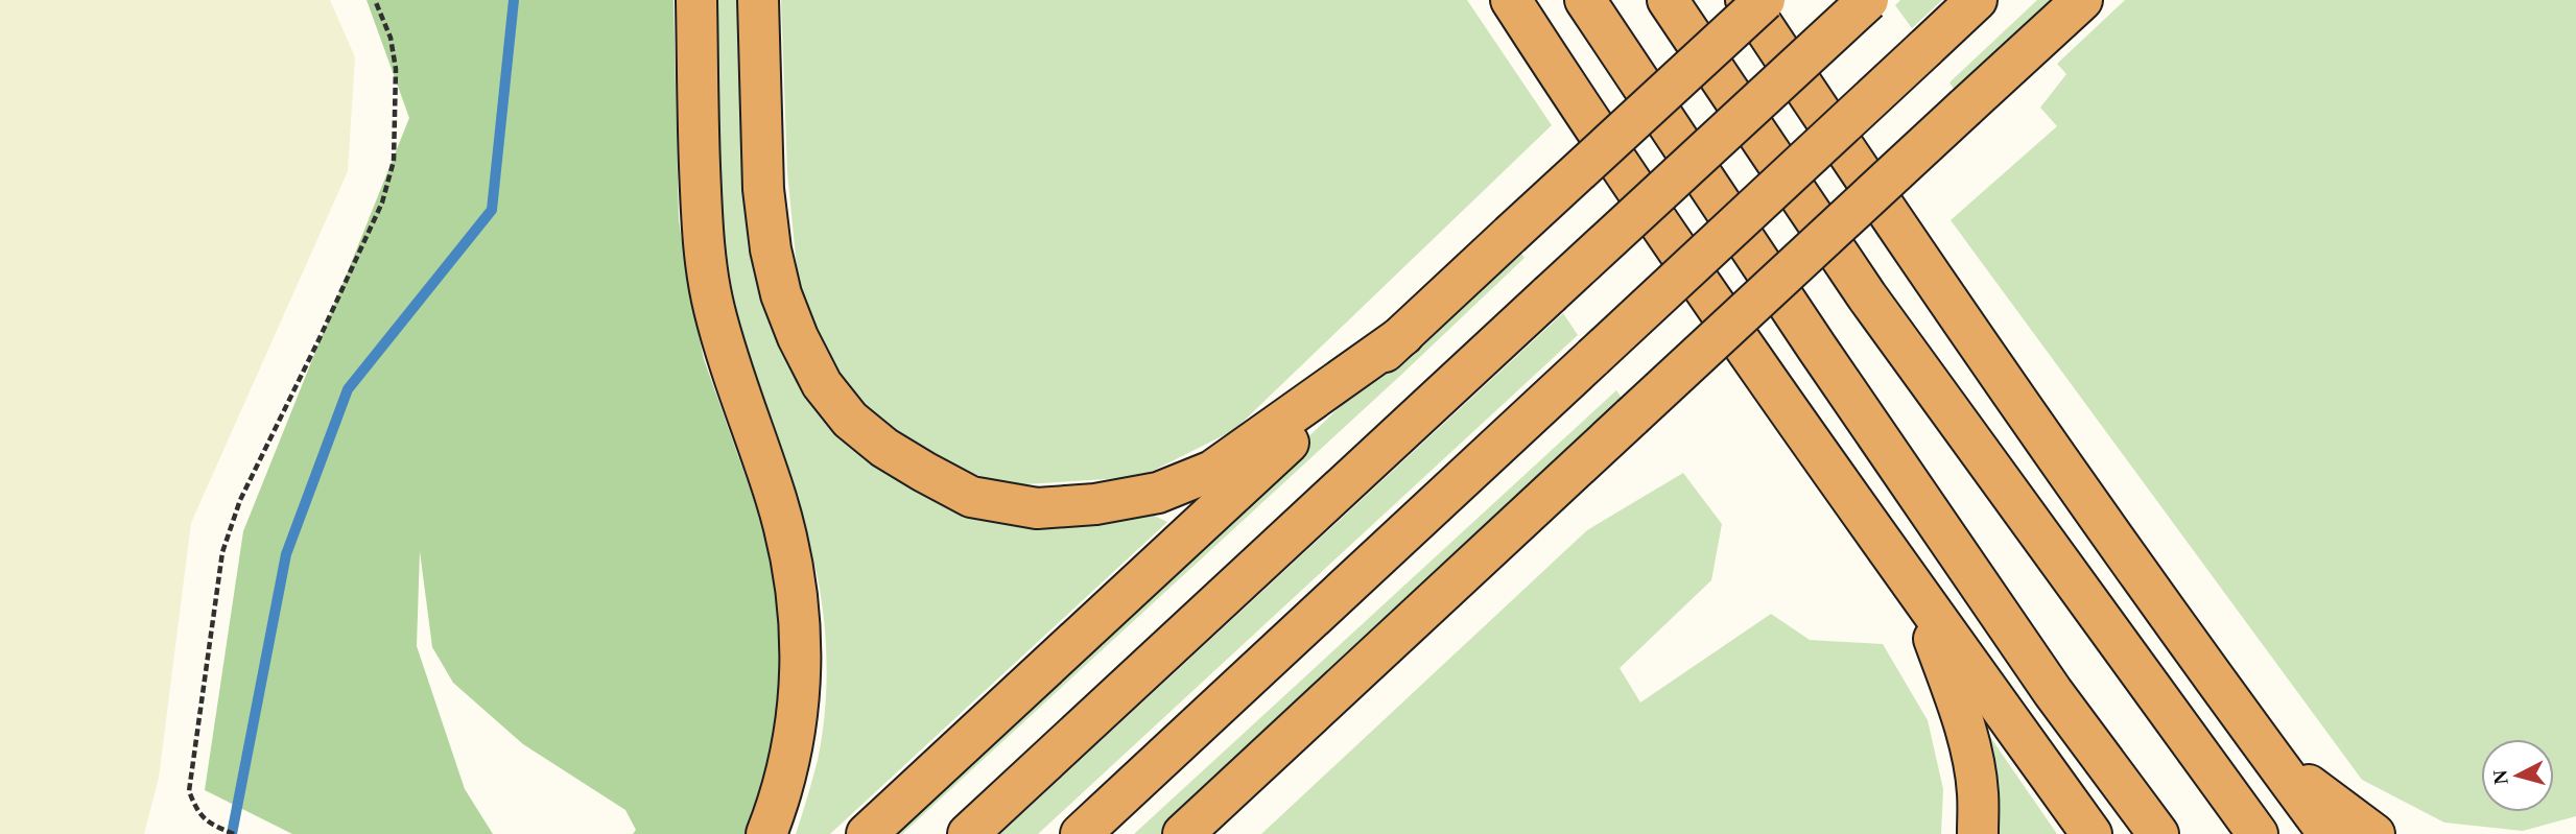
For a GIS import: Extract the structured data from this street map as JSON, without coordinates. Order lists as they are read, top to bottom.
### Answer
{
  "north": "left"
}
